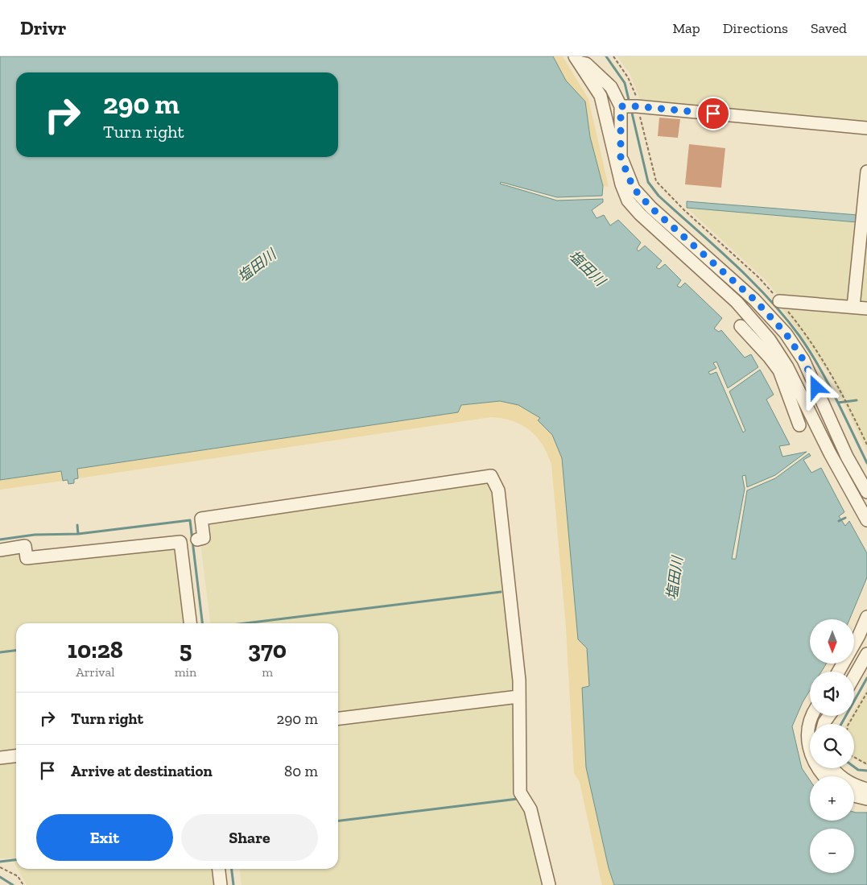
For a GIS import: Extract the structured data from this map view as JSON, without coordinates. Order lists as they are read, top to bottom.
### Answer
{
  "water": ["塩田川"],
  "north": "bottom",
  "page": {
    "header": "Drivr",
    "nav": ["Map", "Directions", "Saved"],
    "turn": ["290 m", "Turn right"],
    "map_buttons": ["+", "−"],
    "eta": [
      "10:28",
      "Arrival",
      "5",
      "min",
      "370",
      "m"
    ],
    "list": [
      {
        "name": "Turn right",
        "value": "290 m"
      },
      {
        "name": "Arrive at destination",
        "value": "80 m"
      }
    ],
    "buttons": ["Exit", "Share"]
  }
}
